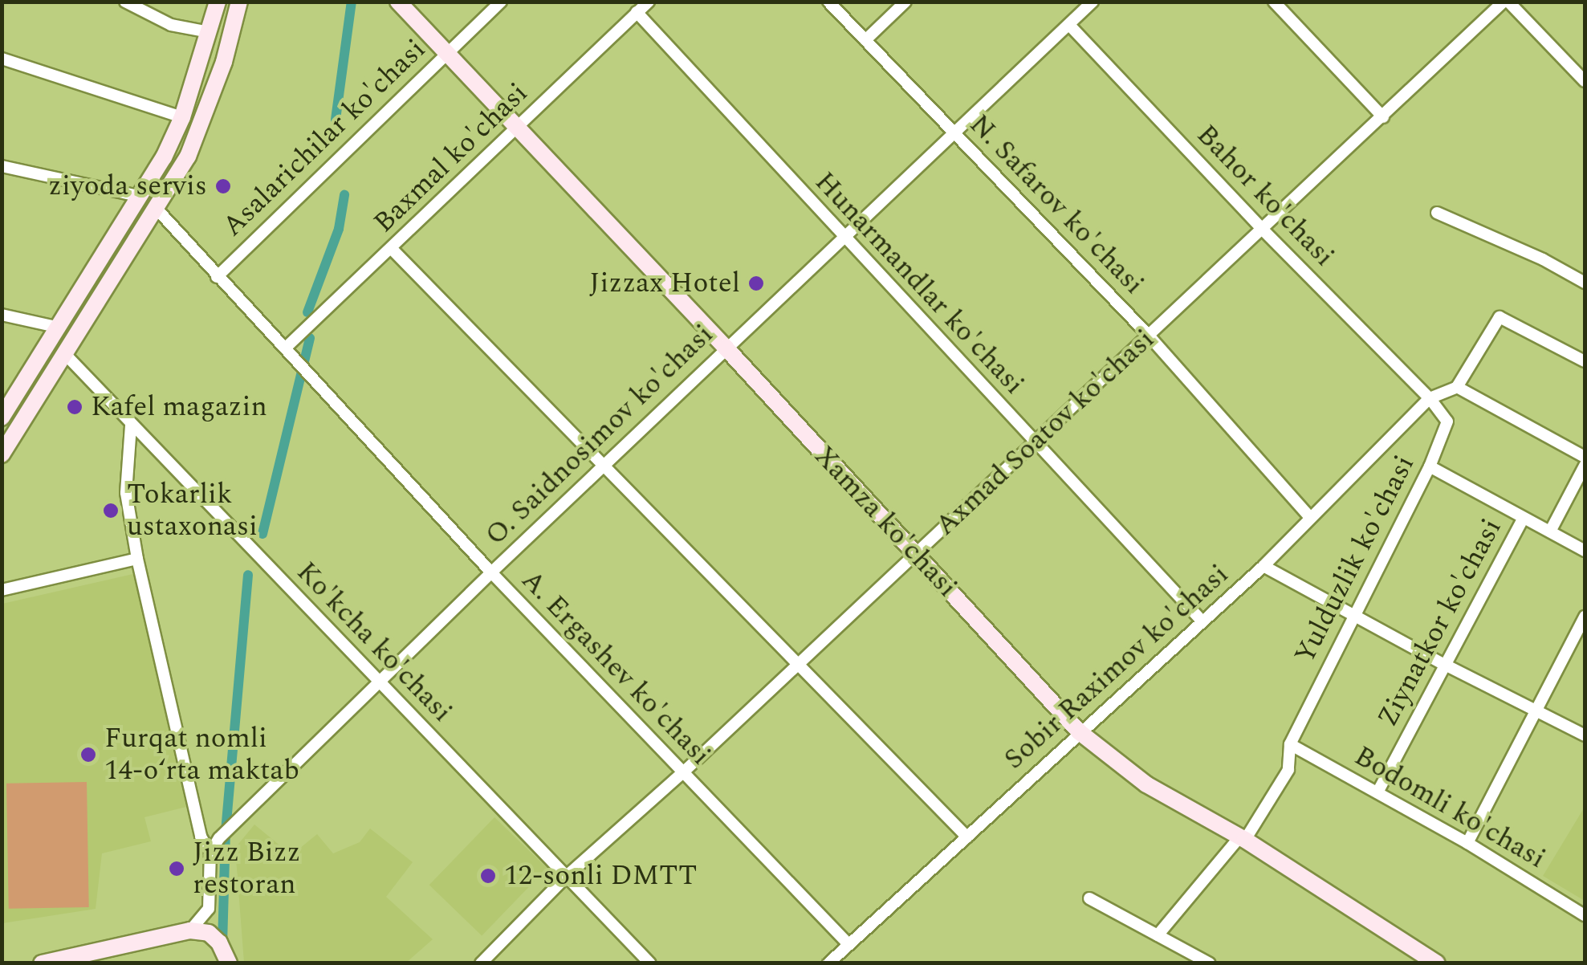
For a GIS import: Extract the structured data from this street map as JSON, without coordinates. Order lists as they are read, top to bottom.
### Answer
{
  "streets": {
    "main road": ["Xamza ko'chasi"],
    "street": [
      "Asalarichilar ko'chasi",
      "Baxmal ko'chasi",
      "Bahor ko'chasi",
      "N. Safarov ko'chasi",
      "Hunarmandlar ko'chasi",
      "Axmad Soatov ko'chasi",
      "O. Saidnosimov ko'chasi",
      "Yulduzlik ko'chasi",
      "Ziynatkor ko'chasi",
      "Ko'kcha ko'chasi",
      "Sobir Raximov ko'chasi",
      "A. Ergashev ko'chasi",
      "Bodomli ko'chasi"
    ]
  },
  "crossings": [
    ["Asalarichilar ko'chasi", "Xamza ko'chasi"],
    ["Asalarichilar ko'chasi", "A. Ergashev ko'chasi"],
    ["Baxmal ko'chasi", "Hunarmandlar ko'chasi"],
    ["Baxmal ko'chasi", "Xamza ko'chasi"],
    ["Baxmal ko'chasi", "A. Ergashev ko'chasi"],
    ["Bahor ko'chasi", "Axmad Soatov ko'chasi"],
    ["Bahor ko'chasi", "O. Saidnosimov ko'chasi"],
    ["Bahor ko'chasi", "Yulduzlik ko'chasi"],
    ["Bahor ko'chasi", "Sobir Raximov ko'chasi"],
    ["N. Safarov ko'chasi", "Axmad Soatov ko'chasi"],
    ["N. Safarov ko'chasi", "O. Saidnosimov ko'chasi"],
    ["N. Safarov ko'chasi", "Sobir Raximov ko'chasi"],
    ["Hunarmandlar ko'chasi", "Axmad Soatov ko'chasi"],
    ["Hunarmandlar ko'chasi", "O. Saidnosimov ko'chasi"],
    ["Hunarmandlar ko'chasi", "Sobir Raximov ko'chasi"],
    ["Axmad Soatov ko'chasi", "Xamza ko'chasi"],
    ["Axmad Soatov ko'chasi", "Ko'kcha ko'chasi"],
    ["Axmad Soatov ko'chasi", "A. Ergashev ko'chasi"],
    ["O. Saidnosimov ko'chasi", "Xamza ko'chasi"],
    ["O. Saidnosimov ko'chasi", "Ko'kcha ko'chasi"],
    ["O. Saidnosimov ko'chasi", "A. Ergashev ko'chasi"],
    ["Xamza ko'chasi", "Yulduzlik ko'chasi"],
    ["Xamza ko'chasi", "Sobir Raximov ko'chasi"],
    ["Yulduzlik ko'chasi", "Sobir Raximov ko'chasi"],
    ["Yulduzlik ko'chasi", "Bodomli ko'chasi"],
    ["Ziynatkor ko'chasi", "Bodomli ko'chasi"],
    ["Sobir Raximov ko'chasi", "A. Ergashev ko'chasi"]
  ],
  "places": [
    "ziyoda servis",
    "Jizzax Hotel",
    "Kafel magazin",
    "Tokarlik ustaxonasi",
    "Furqat nomli 14-oʻrta maktab",
    "Jizz Bizz restoran",
    "12-sonli DMTT"
  ]
}
